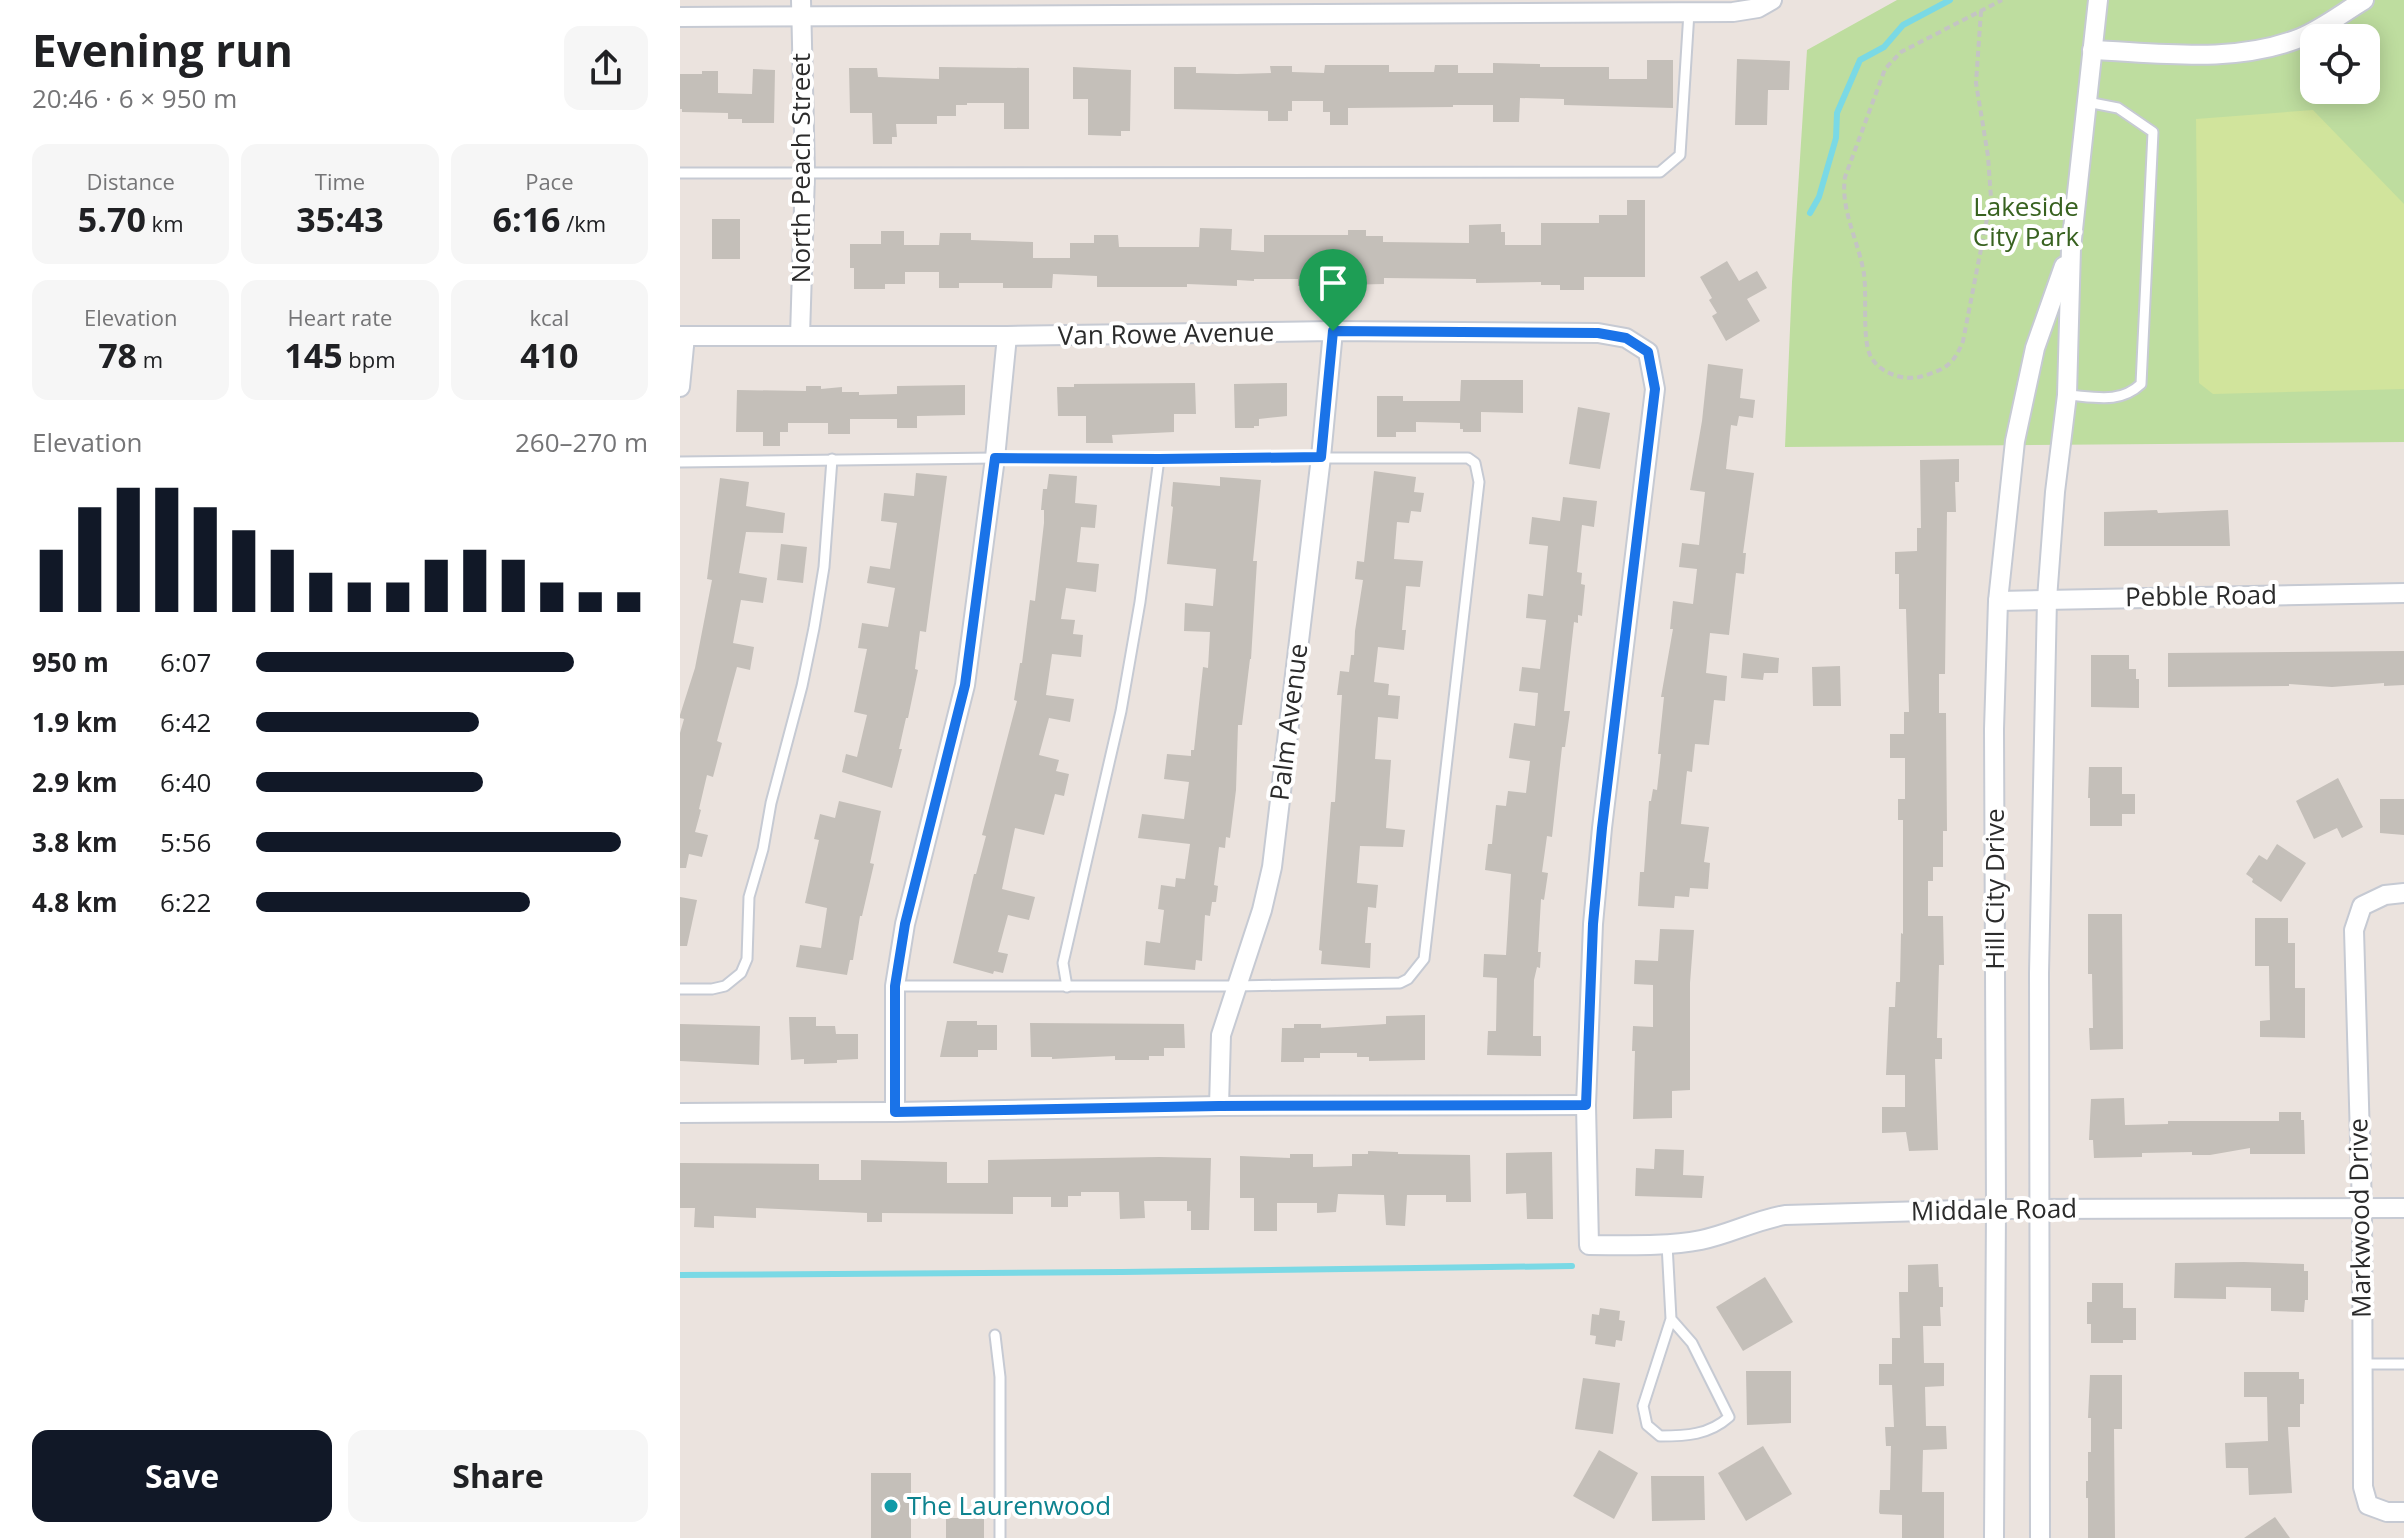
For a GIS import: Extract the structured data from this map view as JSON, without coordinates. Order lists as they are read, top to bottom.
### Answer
{
  "streets": {
    "street": [
      "North Peach Street",
      "Van Rowe Avenue",
      "Pebble Road",
      "Palm Avenue",
      "Hill City Drive",
      "Middale Road",
      "Markwood Drive"
    ]
  },
  "crossings": [
    ["North Peach Street", "Van Rowe Avenue"],
    ["Van Rowe Avenue", "Palm Avenue"],
    ["Van Rowe Avenue", "Middale Road"],
    ["Pebble Road", "Hill City Drive"],
    ["Hill City Drive", "Middale Road"],
    ["Middale Road", "Markwood Drive"]
  ],
  "parks": ["Lakeside City Park"],
  "places": ["The Laurenwood"],
  "page": {
    "heading": ["Evening run", "20:46 · 6 × 950 m"],
    "stats": [
      ["Distance", "5.70 km"],
      ["Time", "35:43"],
      ["Pace", "6:16 /km"],
      ["Elevation", "78 m"],
      ["Heart rate", "145 bpm"],
      ["kcal", "410"]
    ],
    "chart": ["Elevation", "260–270 m"],
    "list": [
      {
        "name": "950 m",
        "note": "6:07"
      },
      {
        "name": "1.9 km",
        "note": "6:42"
      },
      {
        "name": "2.9 km",
        "note": "6:40"
      },
      {
        "name": "3.8 km",
        "note": "5:56"
      },
      {
        "name": "4.8 km",
        "note": "6:22"
      }
    ],
    "buttons": ["Save", "Share"]
  }
}
